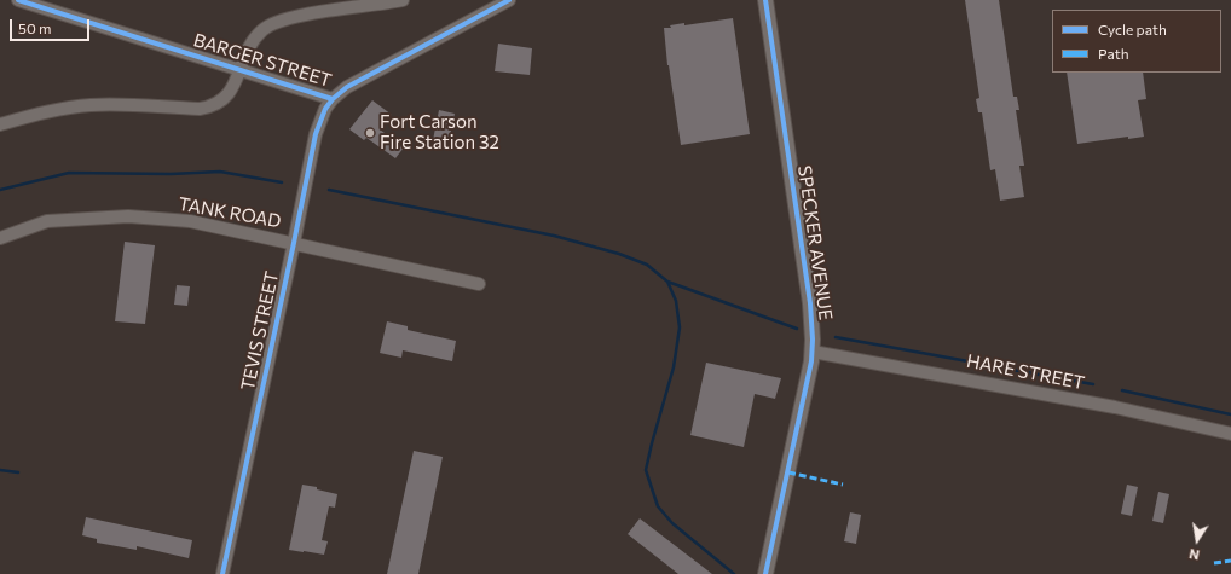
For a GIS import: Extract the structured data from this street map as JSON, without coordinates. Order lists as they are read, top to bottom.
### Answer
{
  "streets": {
    "street": [
      "BARGER STREET",
      "TANK ROAD",
      "SPECKER AVENUE",
      "TEVIS STREET",
      "HARE STREET"
    ]
  },
  "crossings": [
    ["BARGER STREET", "TEVIS STREET"],
    ["TANK ROAD", "TEVIS STREET"],
    ["SPECKER AVENUE", "HARE STREET"]
  ],
  "places": ["Fort Carson Fire Station 32"],
  "legend": ["Cycle path", "Path"],
  "scale_bar": "50 m",
  "north": "bottom"
}
